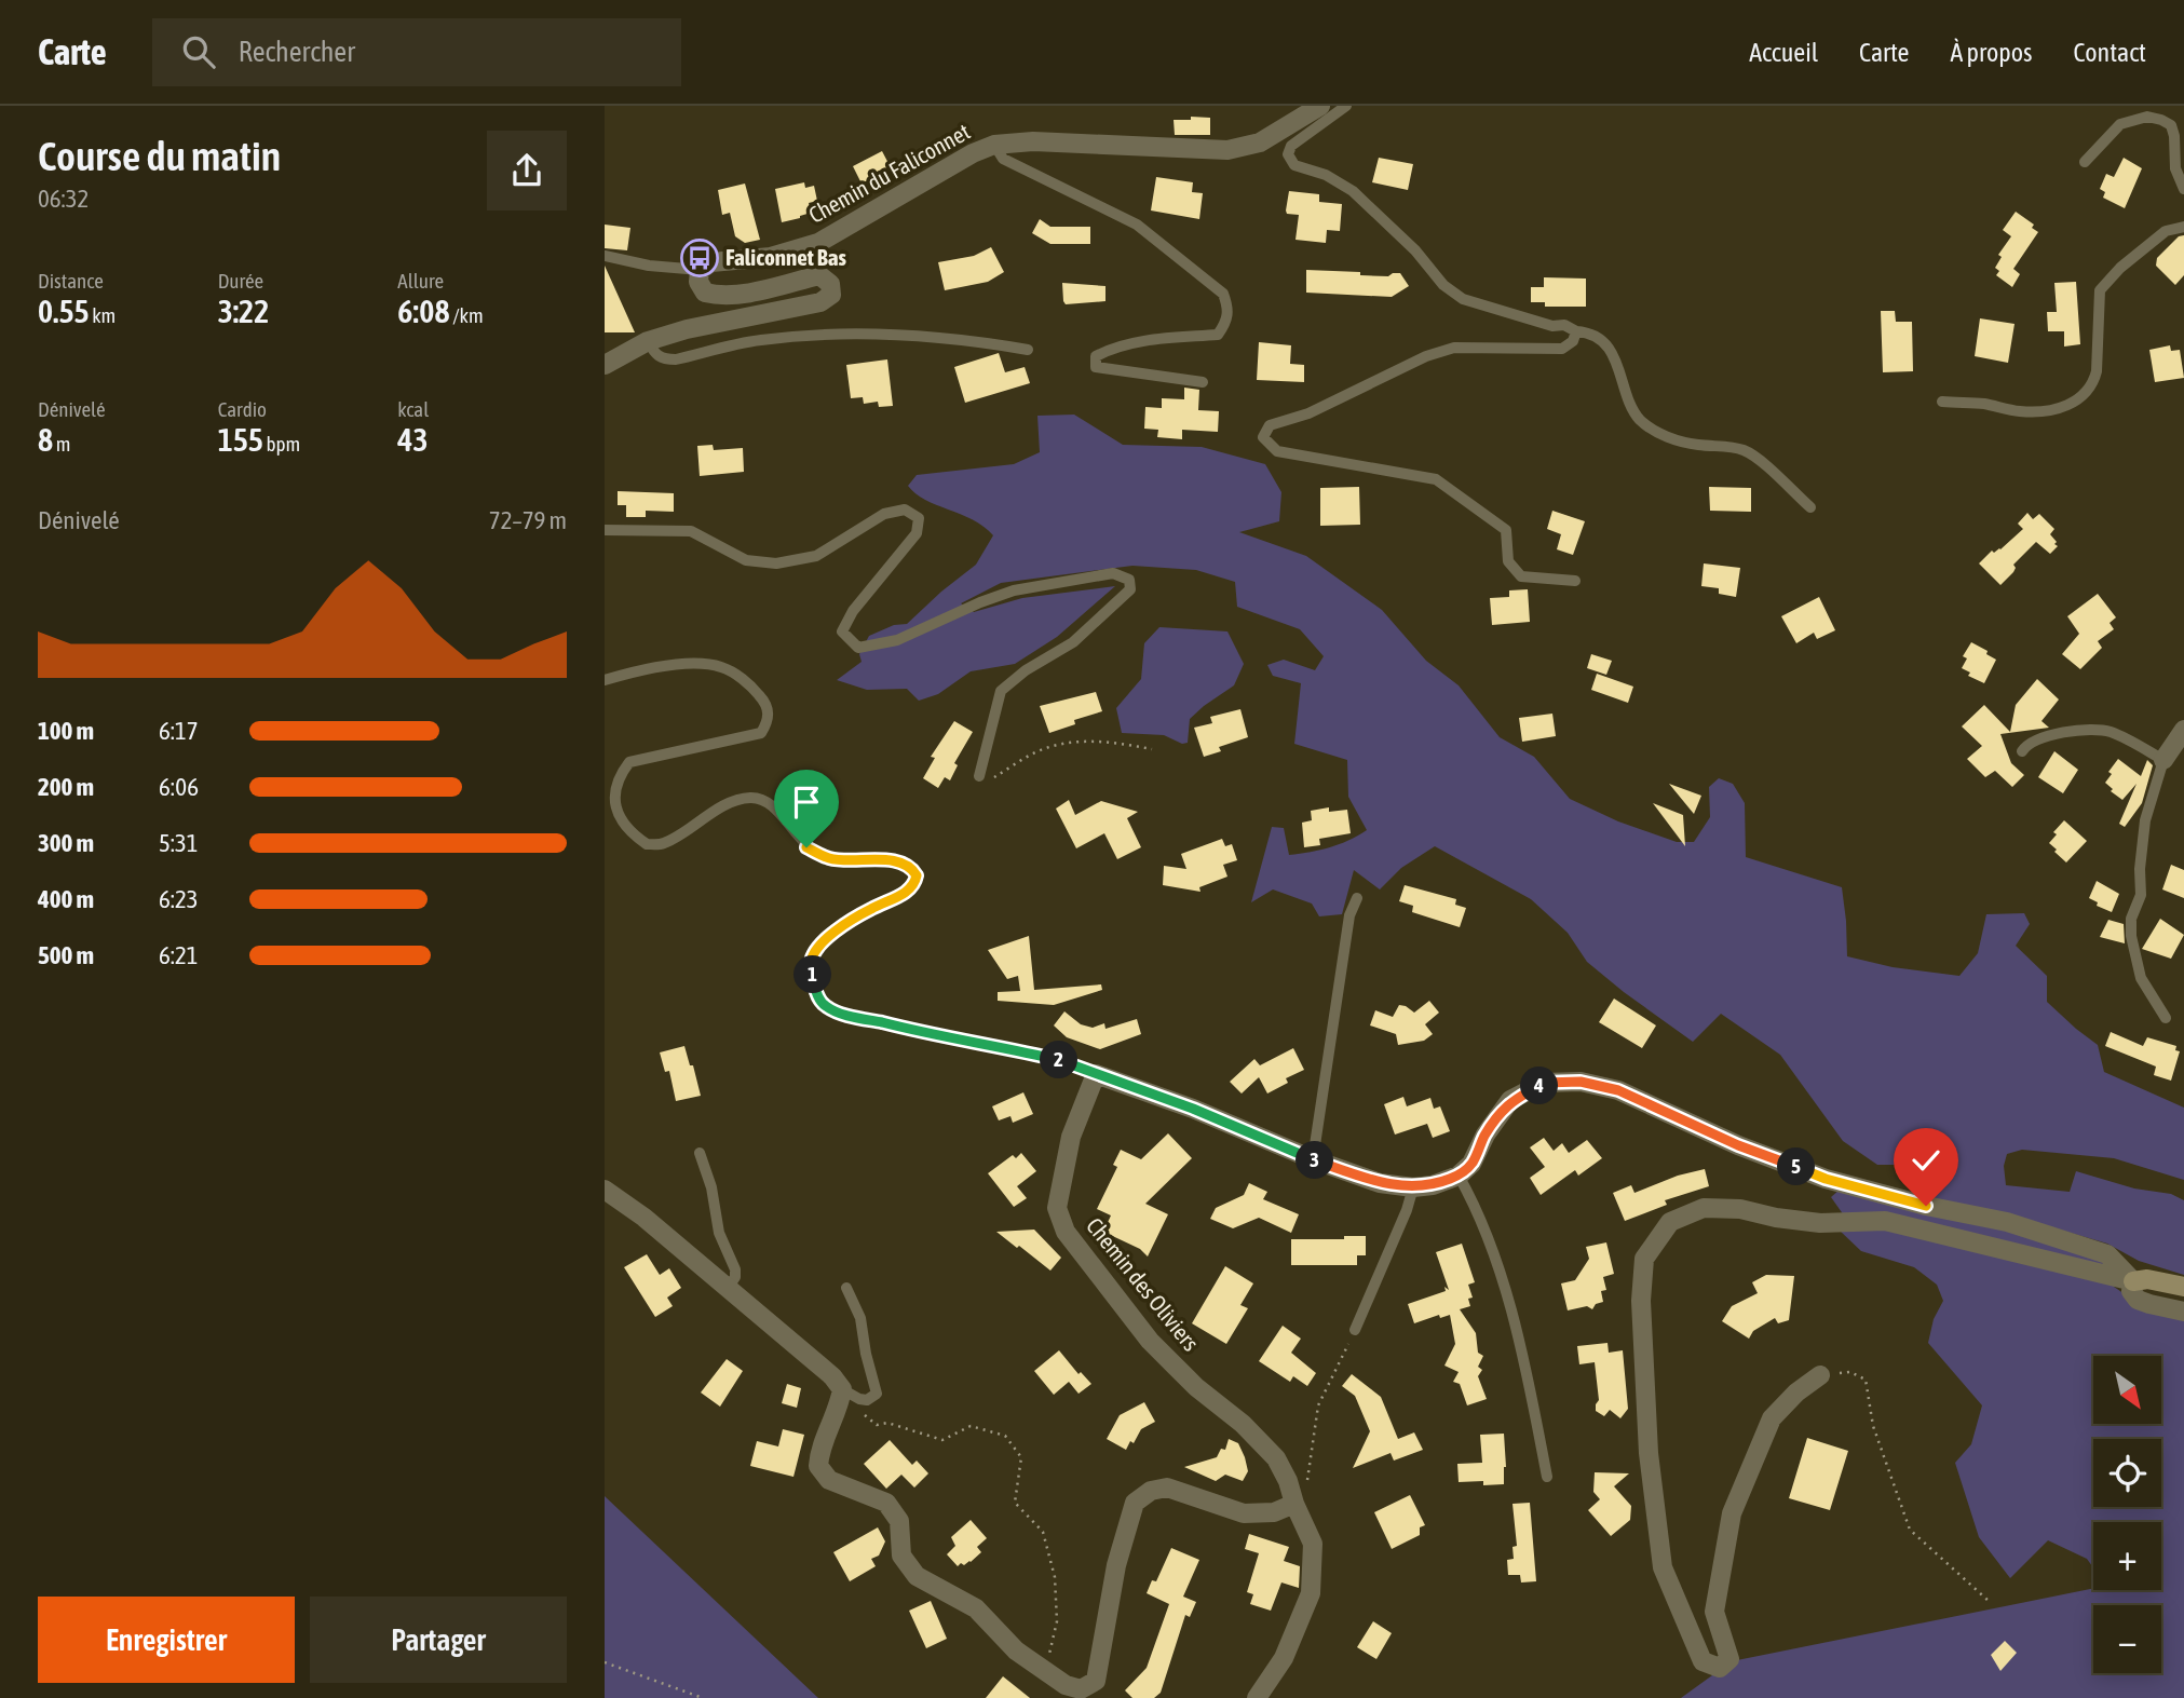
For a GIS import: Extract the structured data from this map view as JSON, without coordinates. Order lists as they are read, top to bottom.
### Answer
{
  "streets": {
    "street": ["Chemin du Faliconnet", "Chemin des Oliviers"]
  },
  "places": {
    "bus stop": ["Faliconnet Bas"]
  },
  "north": "bottom right",
  "page": {
    "header": "Carte",
    "search": "Rechercher",
    "nav": [
      "Accueil",
      "Carte",
      "À propos",
      "Contact"
    ],
    "heading": ["Course du matin", "06:32"],
    "stats": [
      ["Distance", "0.55 km"],
      ["Durée", "3:22"],
      ["Allure", "6:08 /km"],
      ["Dénivelé", "8 m"],
      ["Cardio", "155 bpm"],
      ["kcal", "43"]
    ],
    "chart": ["Dénivelé", "72–79 m"],
    "list": [
      {
        "name": "100 m",
        "note": "6:17"
      },
      {
        "name": "200 m",
        "note": "6:06"
      },
      {
        "name": "300 m",
        "note": "5:31"
      },
      {
        "name": "400 m",
        "note": "6:23"
      },
      {
        "name": "500 m",
        "note": "6:21"
      }
    ],
    "pins": [
      "1",
      "2",
      "4",
      "3",
      "5"
    ],
    "map_buttons": ["+", "−"],
    "buttons": ["Enregistrer", "Partager"]
  }
}
